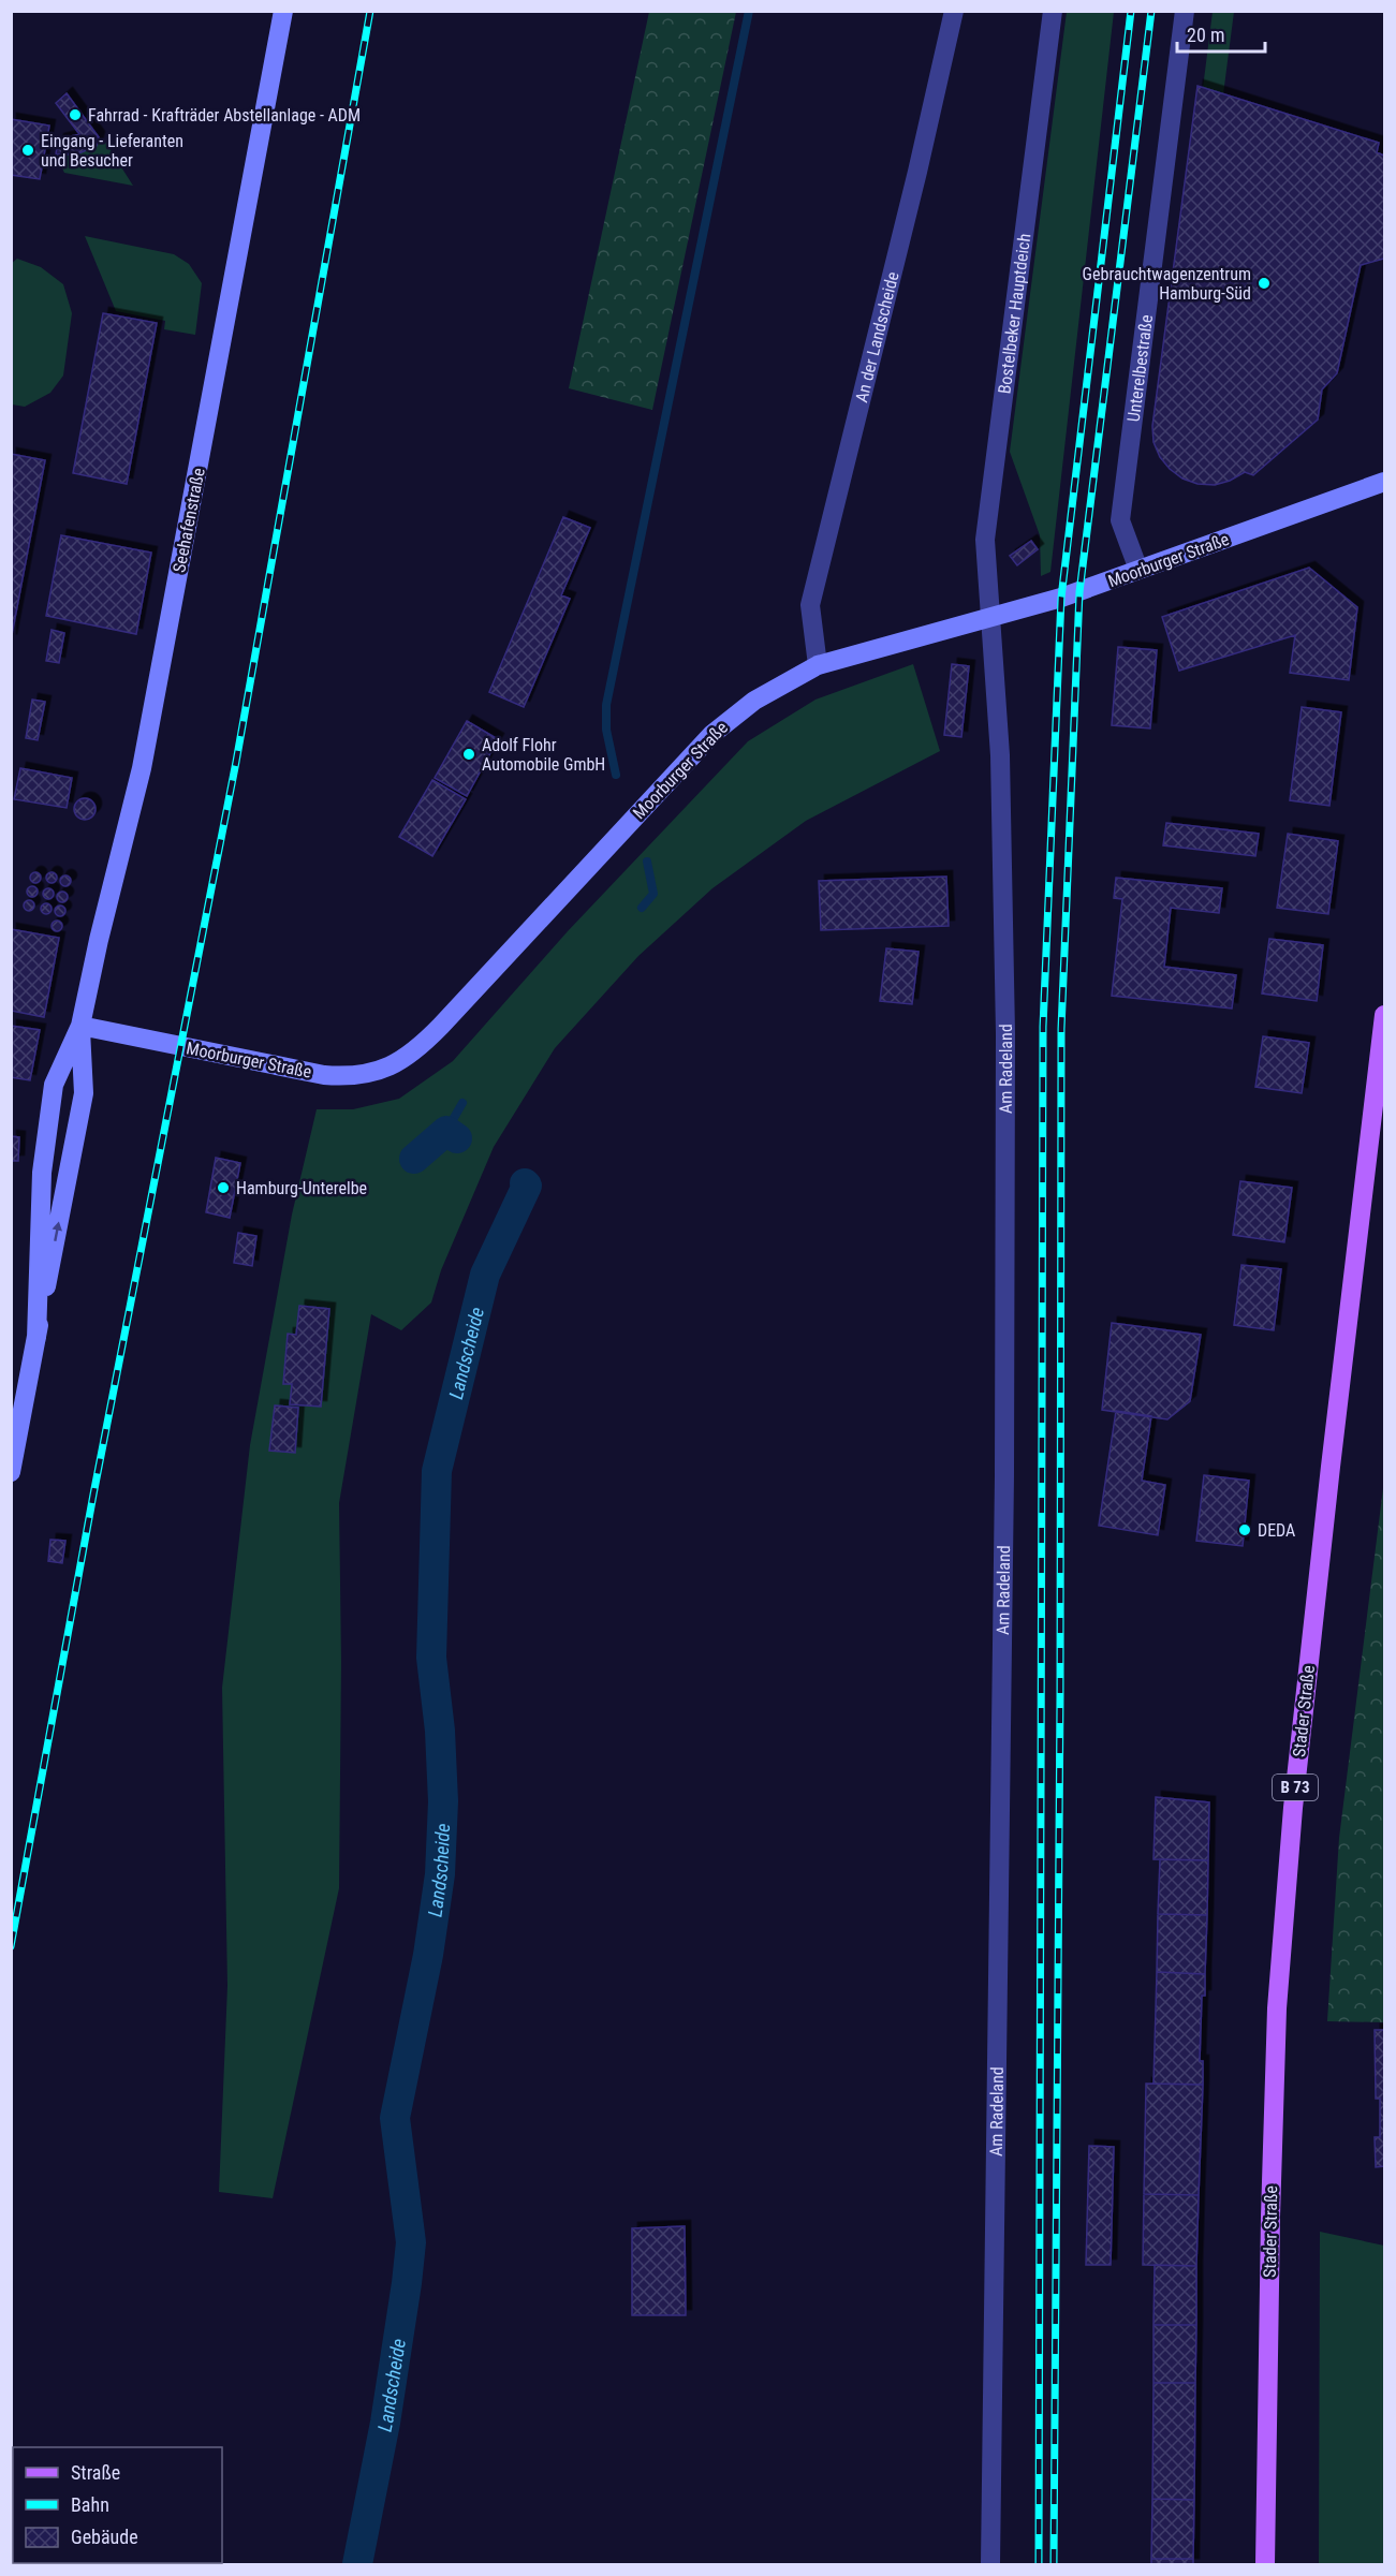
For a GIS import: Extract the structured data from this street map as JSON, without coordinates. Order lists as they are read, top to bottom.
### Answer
{
  "streets": {
    "main road": [
      "Seehafenstraße",
      "Moorburger Straße",
      "Stader Straße",
      "B 73"
    ],
    "street": [
      "Bostelbeker Hauptdeich",
      "An der Landscheide",
      "Unterelbestraße",
      "Am Radeland"
    ]
  },
  "crossings": [
    ["Bostelbeker Hauptdeich", "Moorburger Straße"],
    ["Bostelbeker Hauptdeich", "Am Radeland"],
    ["An der Landscheide", "Moorburger Straße"],
    ["Unterelbestraße", "Moorburger Straße"],
    ["Seehafenstraße", "Moorburger Straße"],
    ["Moorburger Straße", "Am Radeland"]
  ],
  "water": ["Landscheide"],
  "places": [
    "Fahrrad - Krafträder Abstellanlage - ADM",
    "Eingang - Lieferanten und Besucher",
    "Gebrauchtwagenzentrum Hamburg-Süd",
    "Adolf Flohr Automobile GmbH",
    "Hamburg-Unterelbe",
    "DEDA"
  ],
  "legend": ["Straße", "Bahn", "Gebäude"],
  "scale_bar": "20 m"
}
